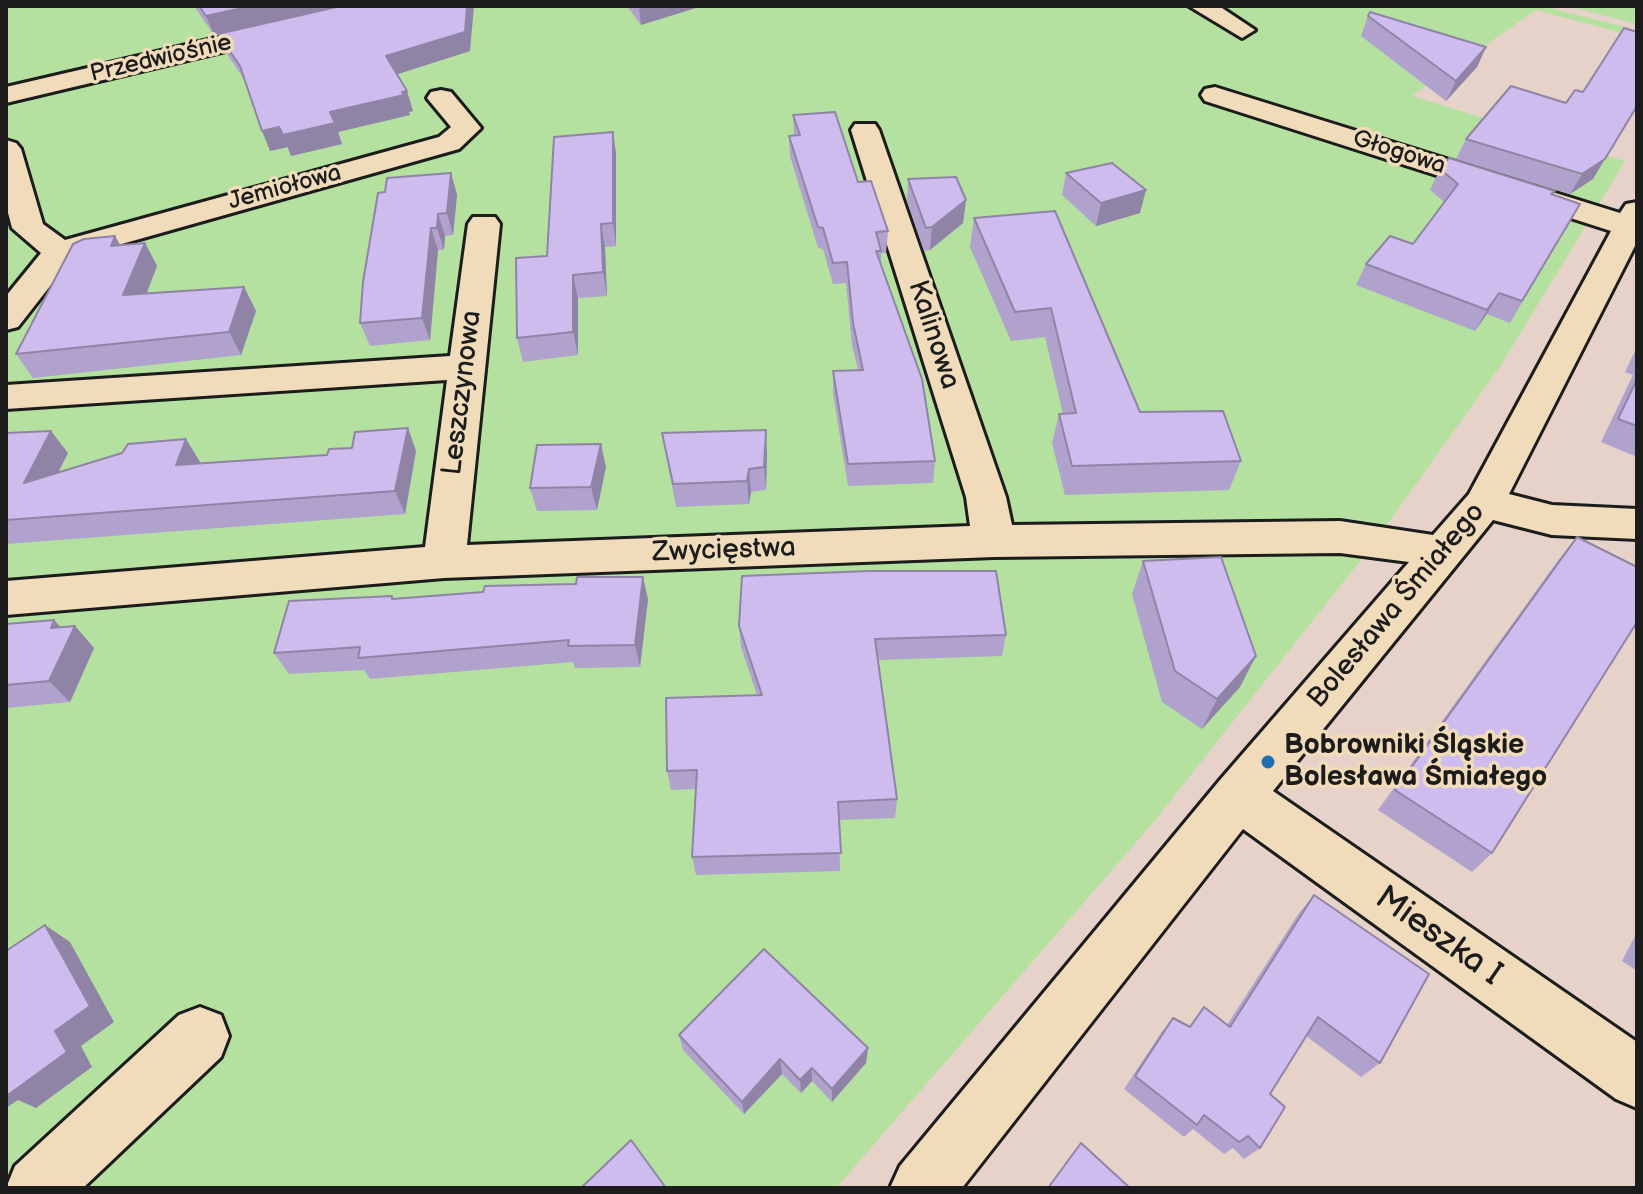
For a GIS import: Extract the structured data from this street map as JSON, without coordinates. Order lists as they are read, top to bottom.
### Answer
{
  "streets": {
    "street": [
      "Przedwiośnie",
      "Głogowa",
      "Jemiołowa",
      "Kalinowa",
      "Leszczynowa",
      "Zwycięstwa",
      "Bolesława Śmiałego",
      "Mieszka I"
    ]
  },
  "crossings": [
    ["Głogowa", "Bolesława Śmiałego"],
    ["Kalinowa", "Zwycięstwa"],
    ["Leszczynowa", "Zwycięstwa"],
    ["Zwycięstwa", "Bolesława Śmiałego"],
    ["Bolesława Śmiałego", "Mieszka I"]
  ],
  "places": ["Bobrowniki Śląskie Bolesława Śmiałego"]
}
